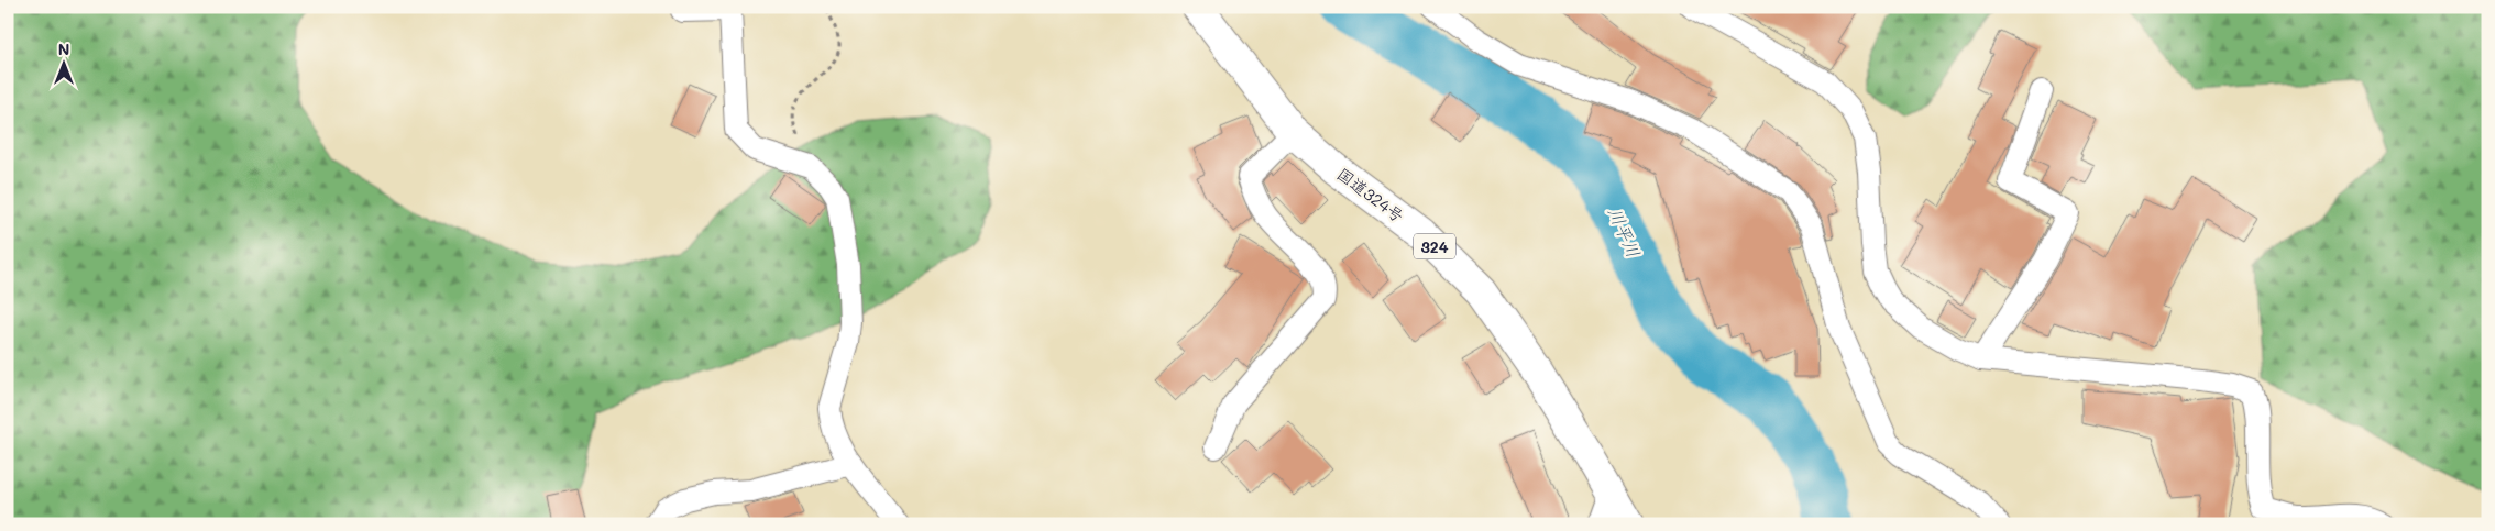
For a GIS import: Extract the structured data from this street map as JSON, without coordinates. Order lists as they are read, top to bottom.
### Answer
{
  "streets": {
    "highway": ["国道324号", "324"]
  },
  "water": ["川平川"],
  "north": "top"
}
